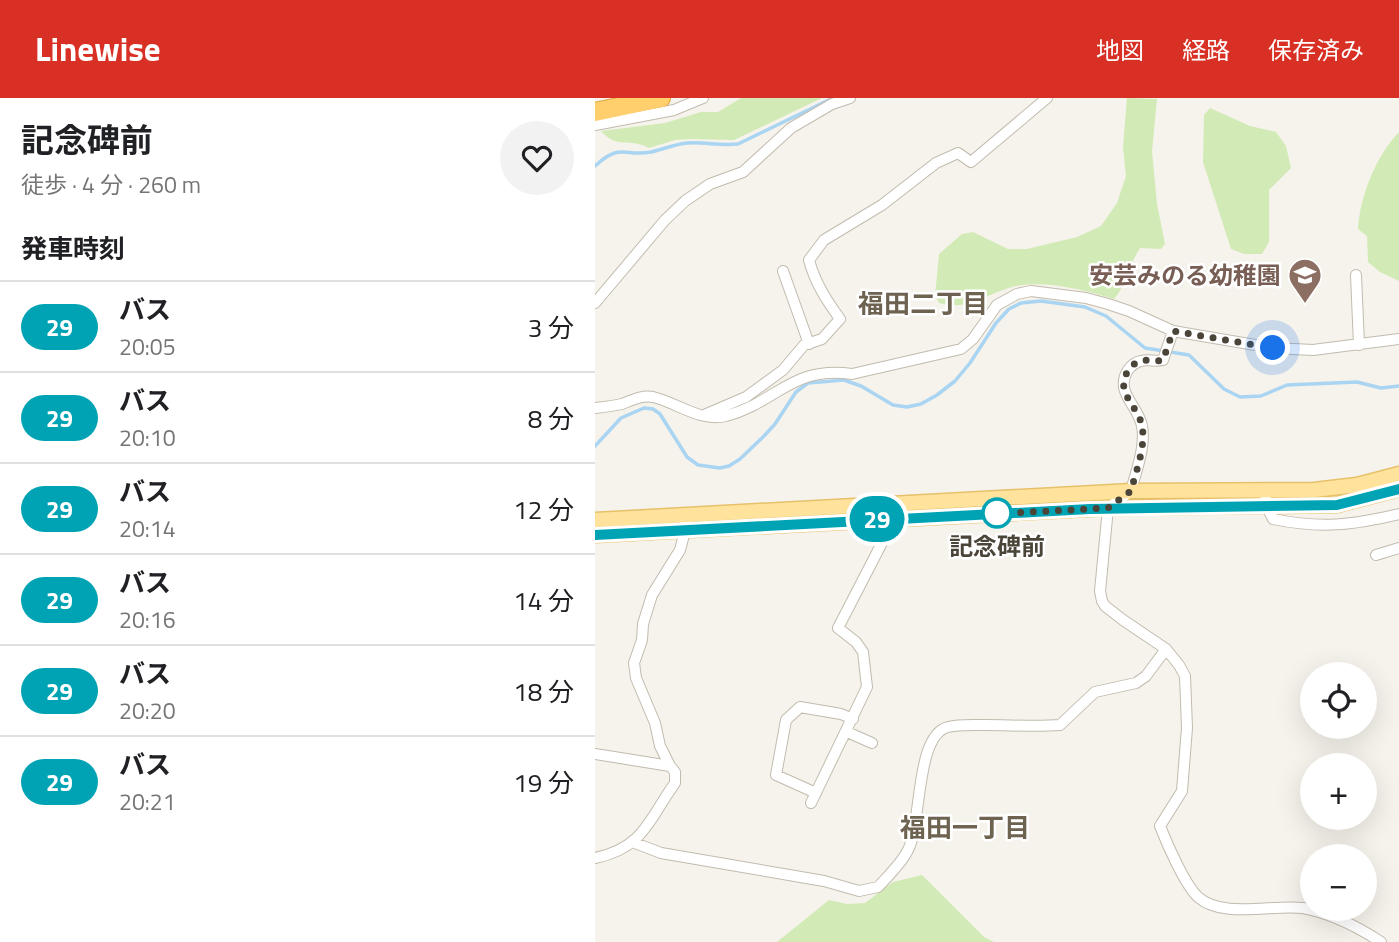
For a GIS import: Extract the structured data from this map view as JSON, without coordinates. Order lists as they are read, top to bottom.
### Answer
{
  "districts": ["福田二丁目", "福田一丁目"],
  "places": {
    "school or university": ["安芸みのる幼稚園"],
    "other": ["記念碑前"]
  },
  "lines": ["bus line 29"],
  "page": {
    "header": "Linewise",
    "nav": ["地図", "経路", "保存済み"],
    "heading": [
      ["記念碑前", "徒歩 · 4 分 · 260 m"],
      "発車時刻"
    ],
    "on_map": "29",
    "list": [
      {
        "mark": "29",
        "name": "バス",
        "note": "20:05",
        "value": "3 分"
      },
      {
        "mark": "29",
        "name": "バス",
        "note": "20:10",
        "value": "8 分"
      },
      {
        "mark": "29",
        "name": "バス",
        "note": "20:14",
        "value": "12 分"
      },
      {
        "mark": "29",
        "name": "バス",
        "note": "20:16",
        "value": "14 分"
      },
      {
        "mark": "29",
        "name": "バス",
        "note": "20:20",
        "value": "18 分"
      },
      {
        "mark": "29",
        "name": "バス",
        "note": "20:21",
        "value": "19 分"
      }
    ],
    "map_buttons": ["+", "−"]
  }
}
